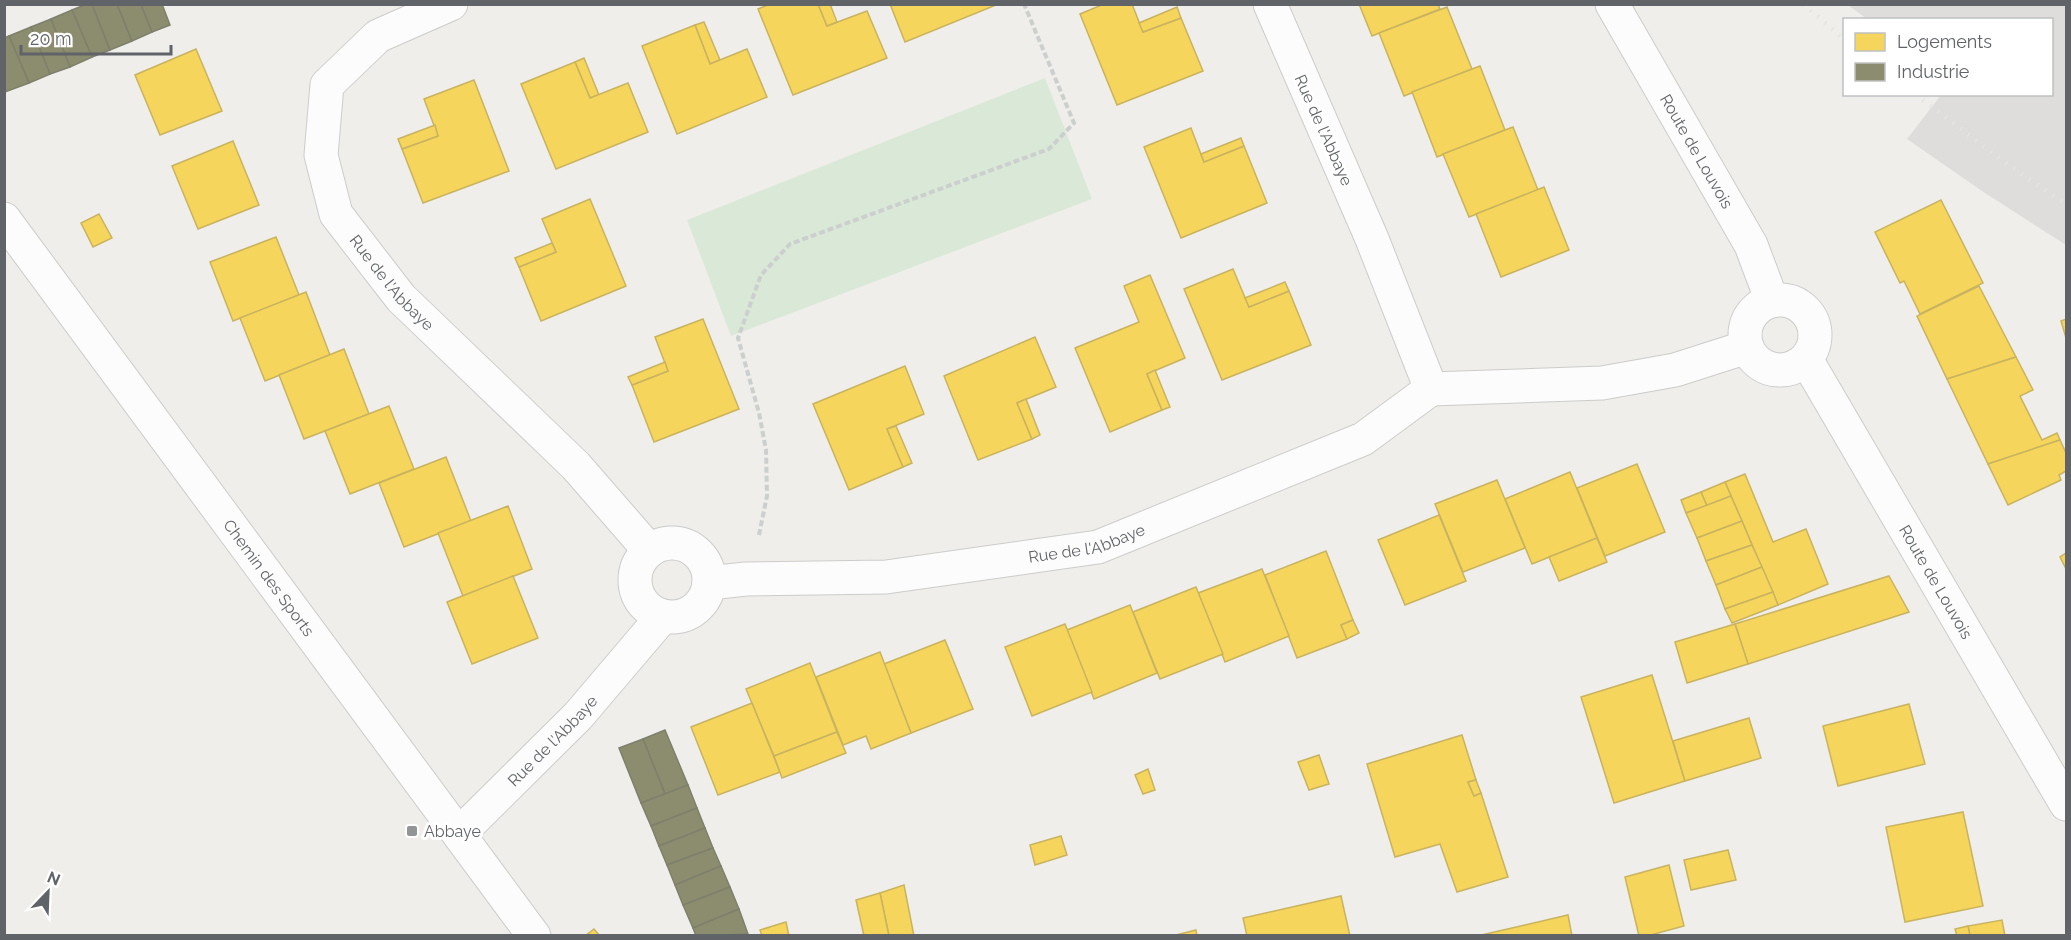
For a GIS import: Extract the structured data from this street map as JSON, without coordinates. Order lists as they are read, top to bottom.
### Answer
{
  "streets": {
    "street": ["Rue de l'Abbaye", "Route de Louvois", "Chemin des Sports"]
  },
  "crossings": [
    ["Rue de l'Abbaye", "Chemin des Sports"]
  ],
  "places": {
    "transit": ["Abbaye"]
  },
  "legend": ["Logements", "Industrie"],
  "scale_bar": "20 m",
  "north": "top right"
}
